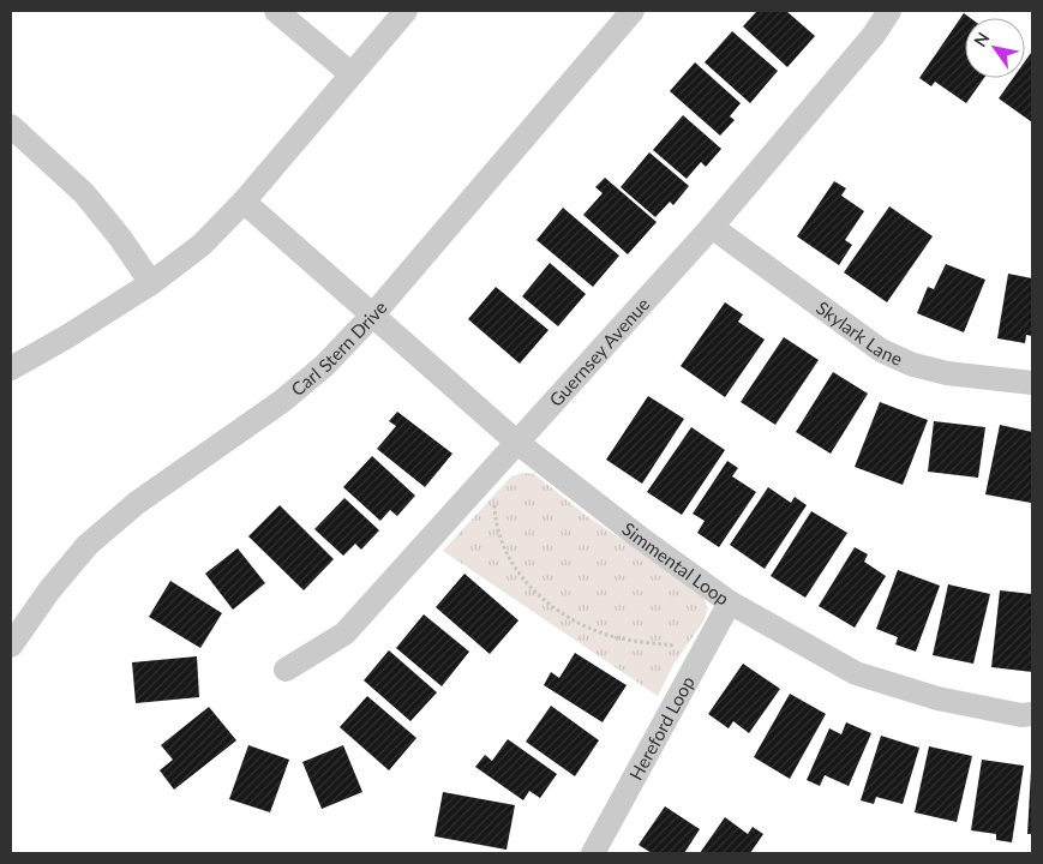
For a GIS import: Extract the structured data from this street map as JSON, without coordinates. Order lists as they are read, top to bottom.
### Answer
{
  "streets": {
    "street": [
      "Skylark Lane",
      "Carl Stern Drive",
      "Guernsey Avenue",
      "Simmental Loop",
      "Hereford Loop"
    ]
  },
  "crossings": [
    ["Skylark Lane", "Guernsey Avenue"],
    ["Carl Stern Drive", "Simmental Loop"],
    ["Guernsey Avenue", "Simmental Loop"],
    ["Simmental Loop", "Hereford Loop"]
  ],
  "north": "top left"
}
